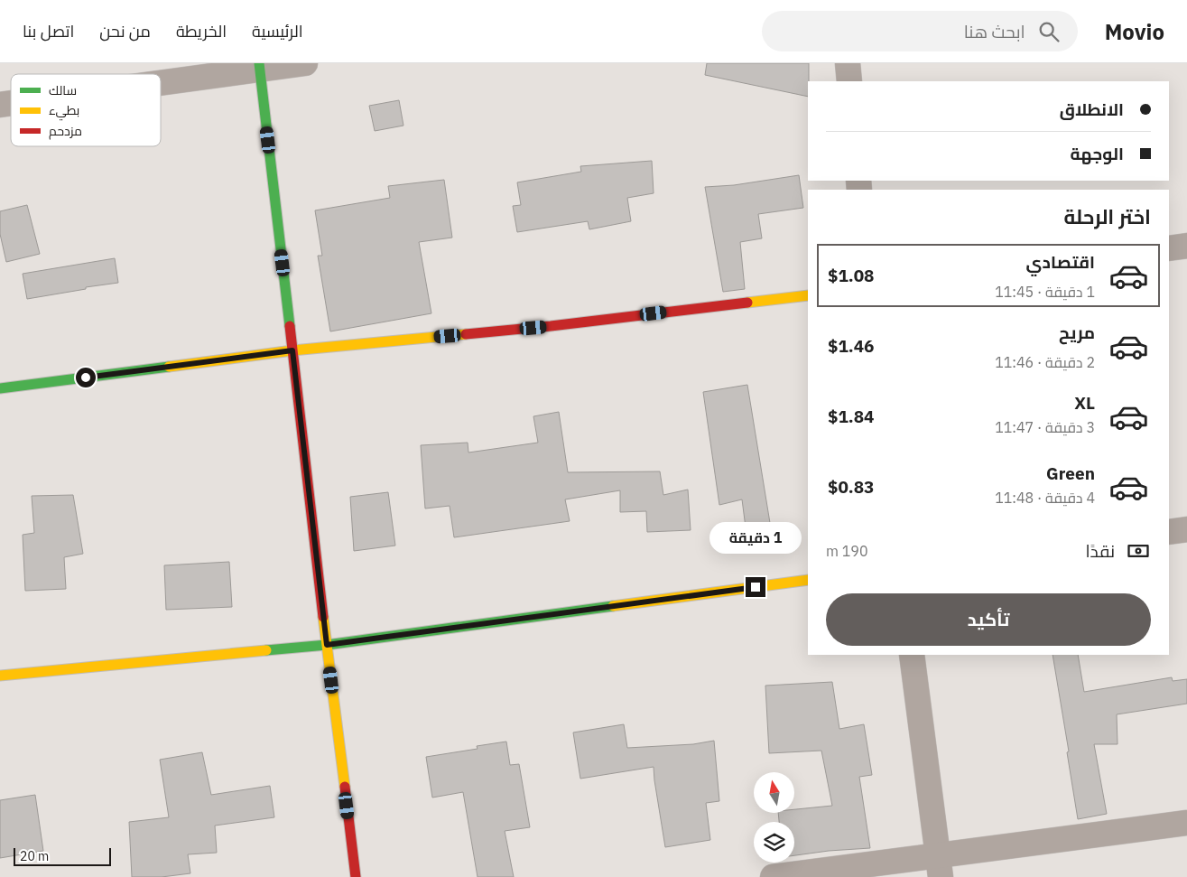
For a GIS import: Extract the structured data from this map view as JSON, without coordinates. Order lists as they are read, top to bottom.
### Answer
{
  "legend": ["سالك", "بطيء", "مزدحم"],
  "scale_bar": "20 m",
  "north": "top",
  "page": {
    "header": "Movio",
    "search": "ابحث هنا",
    "nav": [
      "الرئيسية",
      "الخريطة",
      "من نحن",
      "اتصل بنا"
    ],
    "banner": ["الانطلاق", "الوجهة"],
    "heading": "اختر الرحلة",
    "list": [
      {
        "name": "اقتصادي",
        "note": "1 دقيقة · 11:45",
        "value": "$1.08"
      },
      {
        "name": "مريح",
        "note": "2 دقيقة · 11:46",
        "value": "$1.46"
      },
      {
        "name": "XL",
        "note": "3 دقيقة · 11:47",
        "value": "$1.84"
      },
      {
        "name": "Green",
        "note": "4 دقيقة · 11:48",
        "value": "$0.83"
      }
    ],
    "bubble": "1 دقيقة",
    "pay": ["نقدًا", "190 m"],
    "buttons": "تأكيد",
    "scale": "20 m"
  }
}
